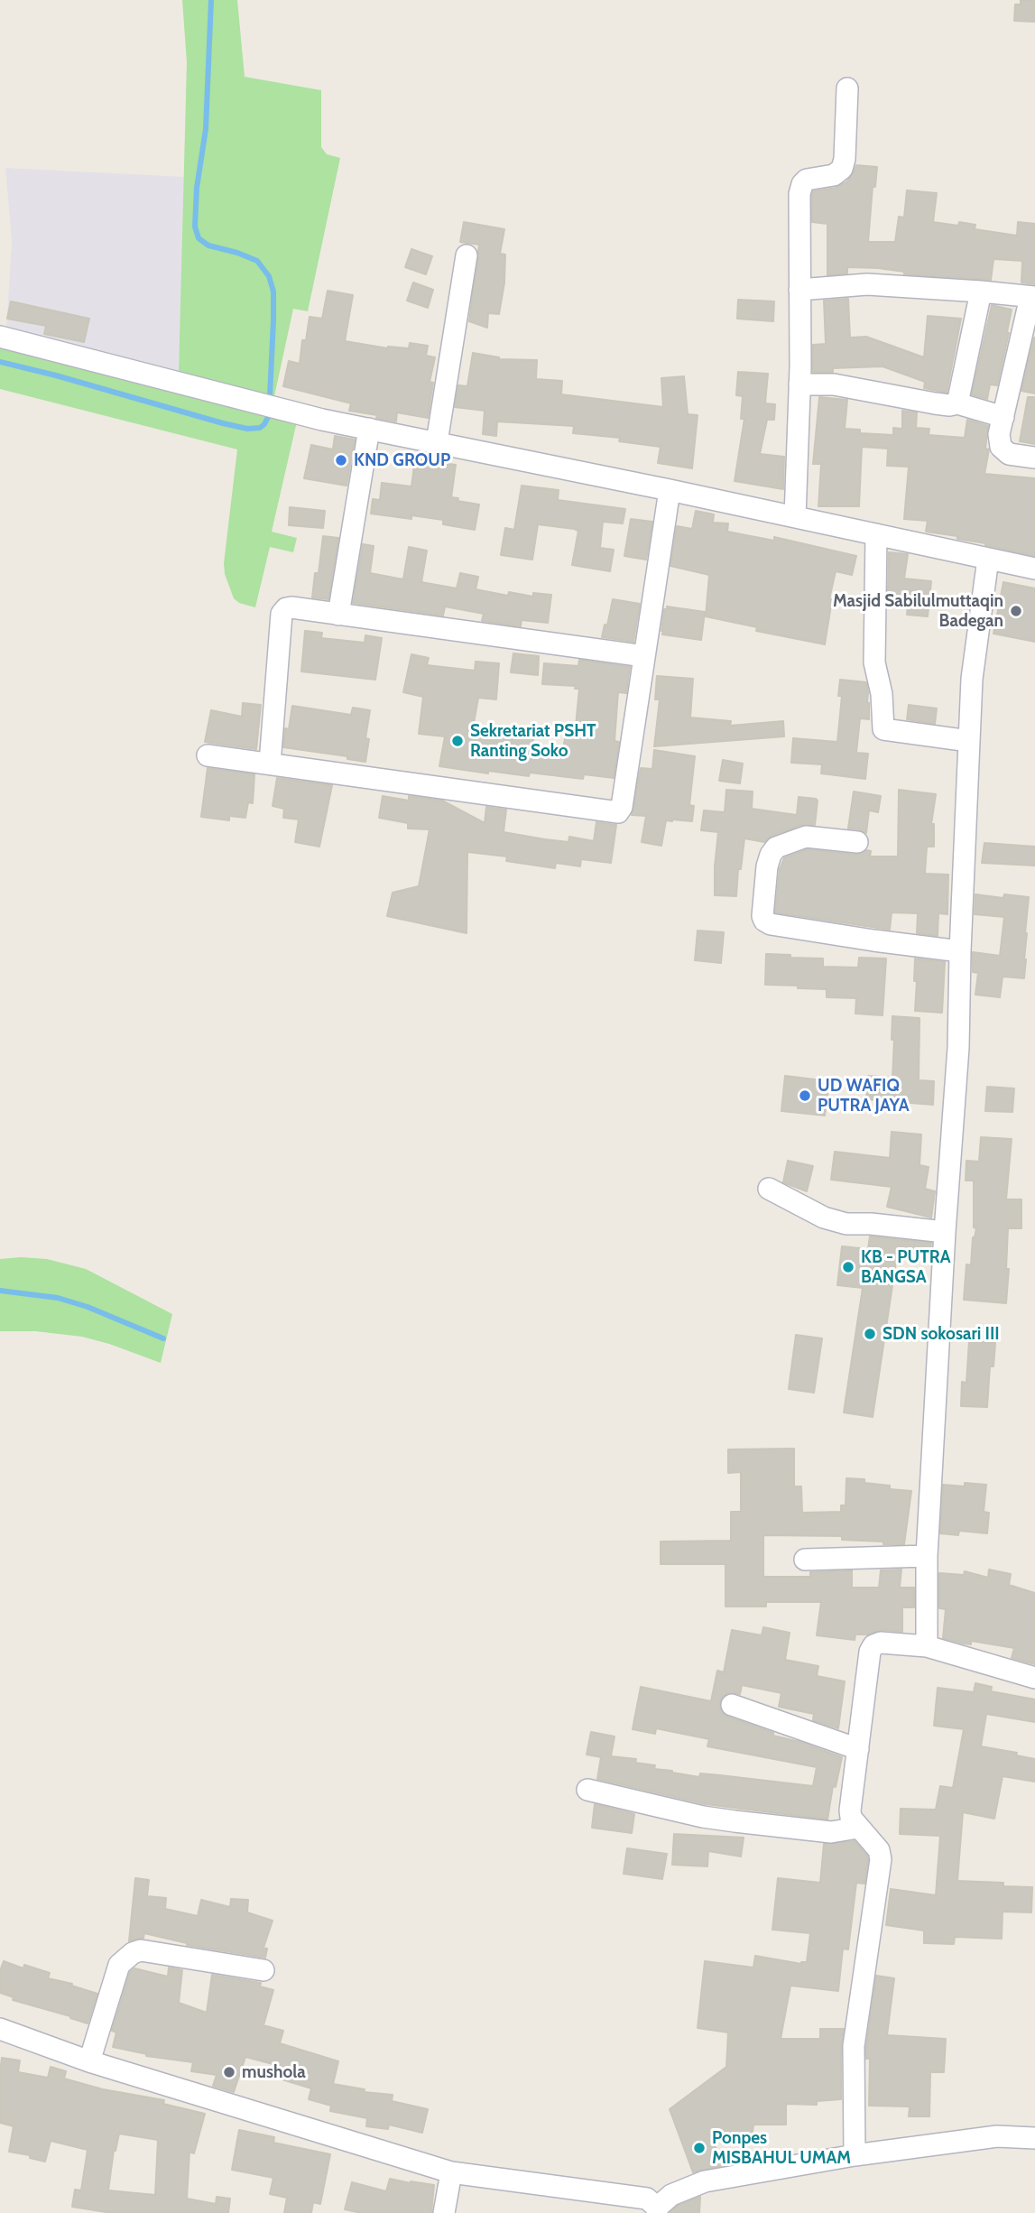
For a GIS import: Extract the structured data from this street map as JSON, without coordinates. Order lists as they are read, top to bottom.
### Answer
{
  "places": [
    "KND GROUP",
    "Masjid Sabilulmuttaqin Badegan",
    "Sekretariat PSHT Ranting Soko",
    "UD WAFIQ PUTRA JAYA",
    "KB - PUTRA BANGSA",
    "SDN sokosari III",
    "mushola",
    "Ponpes MISBAHUL UMAM"
  ]
}
